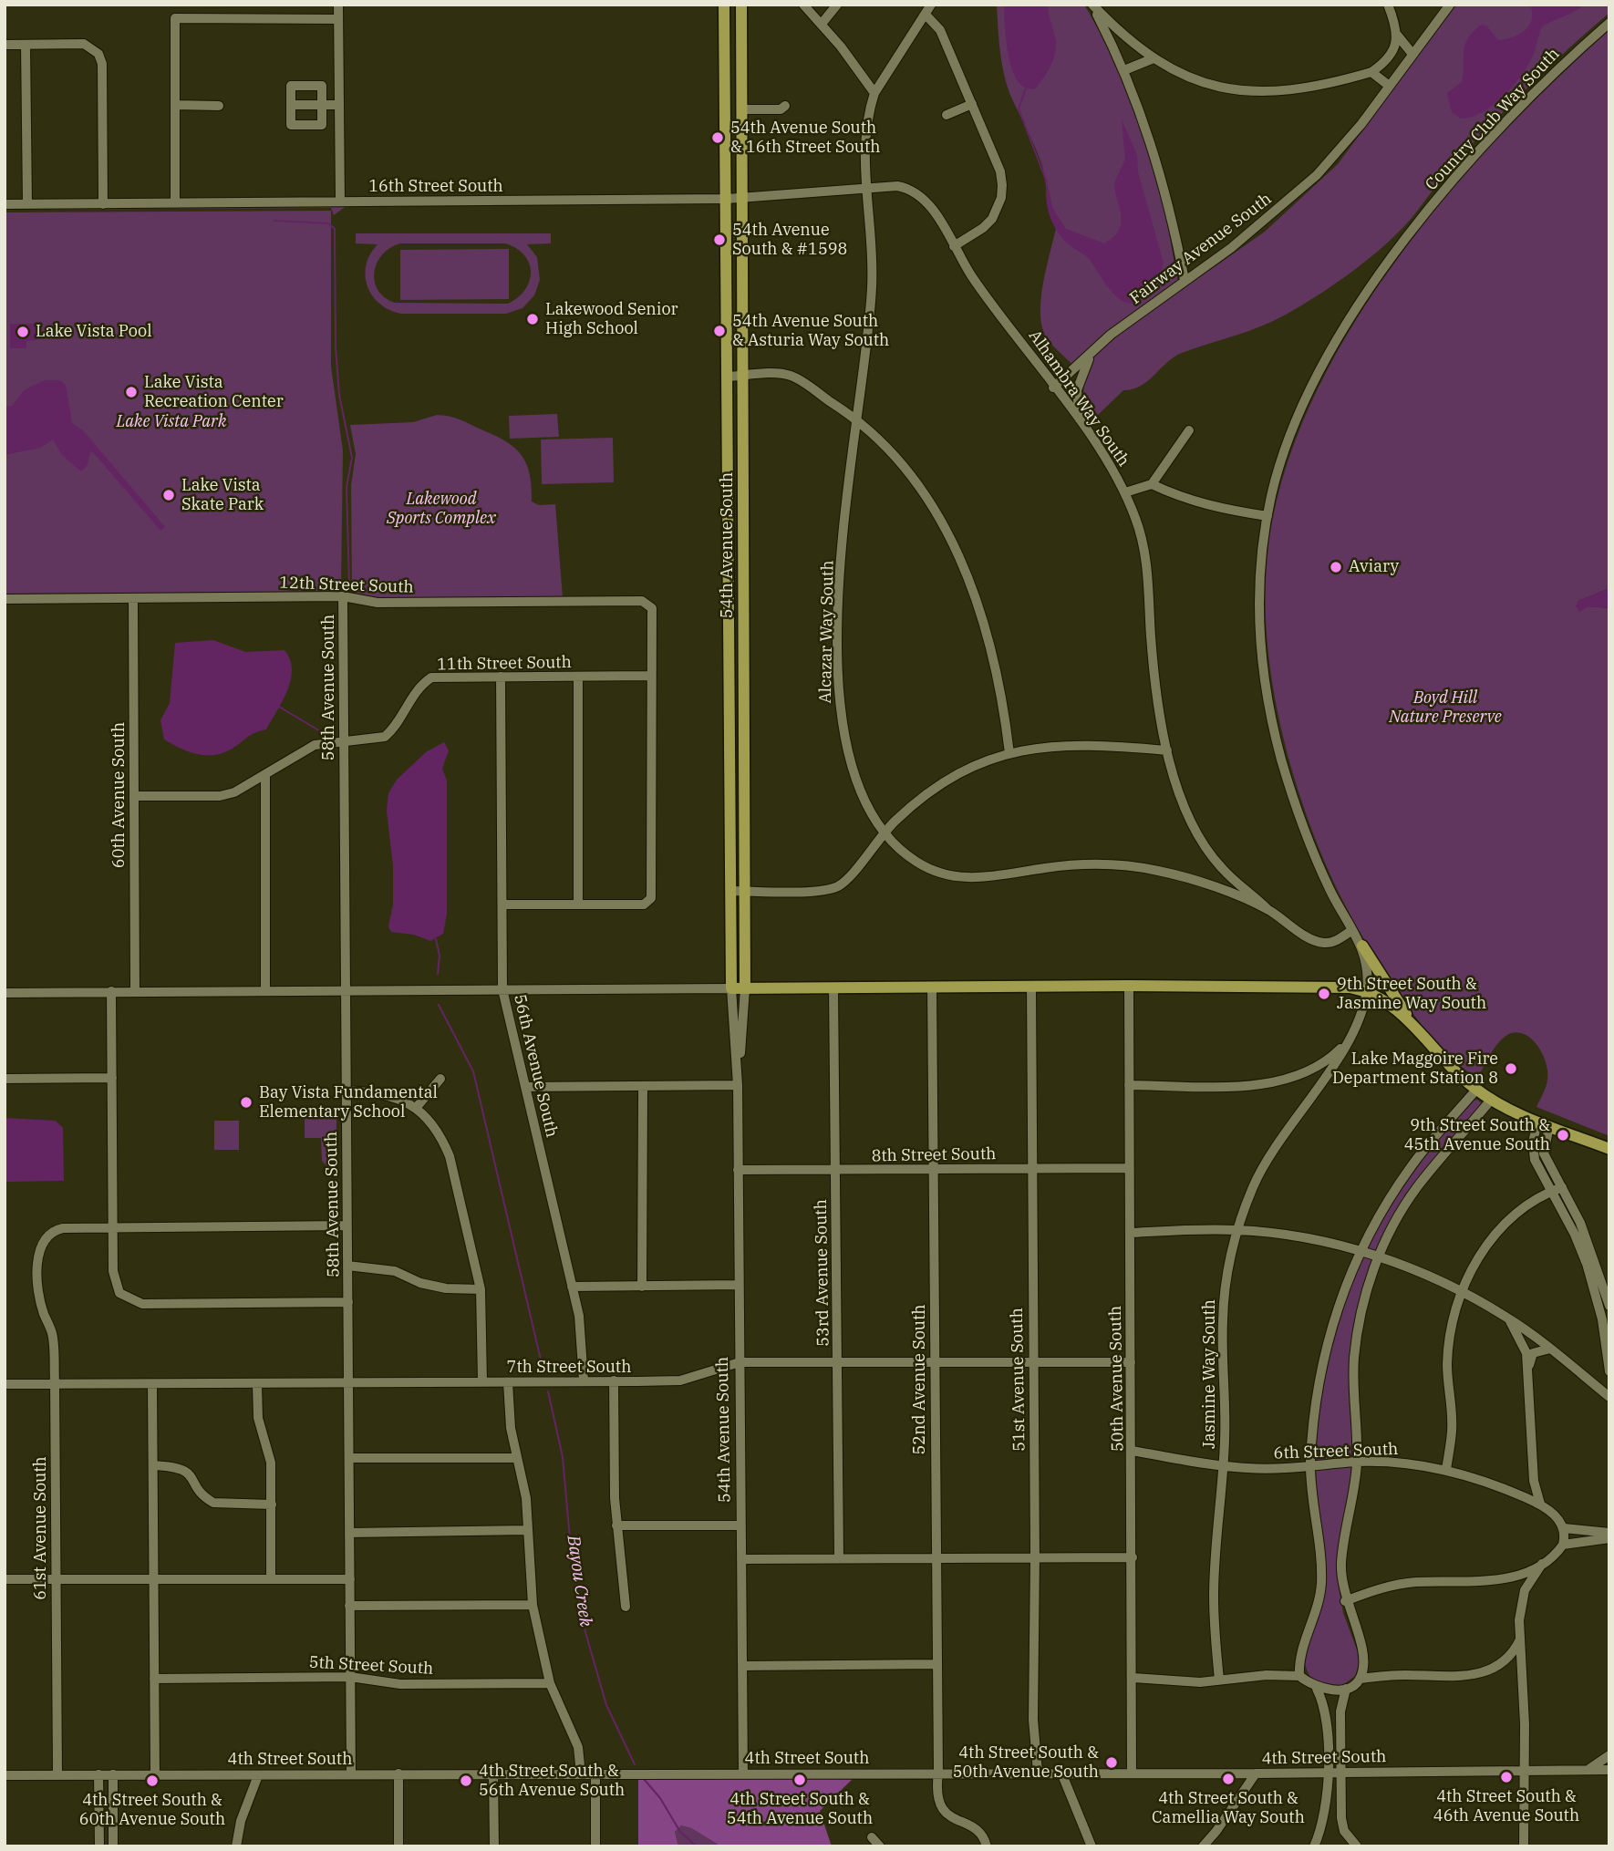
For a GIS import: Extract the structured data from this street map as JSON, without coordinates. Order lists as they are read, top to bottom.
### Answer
{
  "streets": {
    "main road": ["54th Avenue South"],
    "street": [
      "Country Club Way South",
      "16th Street South",
      "Fairway Avenue South",
      "Alhambra Way South",
      "12th Street South",
      "Alcazar Way South",
      "11th Street South",
      "58th Avenue South",
      "60th Avenue South",
      "56th Avenue South",
      "8th Street South",
      "53rd Avenue South",
      "7th Street South",
      "Jasmine Way South",
      "50th Avenue South",
      "52nd Avenue South",
      "51st Avenue South",
      "6th Street South",
      "61st Avenue South",
      "5th Street South",
      "4th Street South"
    ]
  },
  "crossings": [
    ["Country Club Way South", "Alcazar Way South"],
    ["Country Club Way South", "Jasmine Way South"],
    ["16th Street South", "Alhambra Way South"],
    ["16th Street South", "54th Avenue South"],
    ["16th Street South", "Alcazar Way South"],
    ["Fairway Avenue South", "Alhambra Way South"],
    ["Alhambra Way South", "Alcazar Way South"],
    ["54th Avenue South", "8th Street South"],
    ["54th Avenue South", "7th Street South"],
    ["54th Avenue South", "4th Street South"],
    ["12th Street South", "11th Street South"],
    ["12th Street South", "58th Avenue South"],
    ["12th Street South", "60th Avenue South"],
    ["11th Street South", "58th Avenue South"],
    ["11th Street South", "60th Avenue South"],
    ["11th Street South", "56th Avenue South"],
    ["58th Avenue South", "7th Street South"],
    ["58th Avenue South", "5th Street South"],
    ["58th Avenue South", "4th Street South"],
    ["56th Avenue South", "7th Street South"],
    ["8th Street South", "53rd Avenue South"],
    ["8th Street South", "50th Avenue South"],
    ["8th Street South", "52nd Avenue South"],
    ["8th Street South", "51st Avenue South"],
    ["53rd Avenue South", "7th Street South"],
    ["7th Street South", "50th Avenue South"],
    ["7th Street South", "52nd Avenue South"],
    ["7th Street South", "51st Avenue South"],
    ["7th Street South", "61st Avenue South"],
    ["Jasmine Way South", "6th Street South"],
    ["50th Avenue South", "6th Street South"],
    ["50th Avenue South", "4th Street South"],
    ["52nd Avenue South", "4th Street South"],
    ["51st Avenue South", "4th Street South"],
    ["61st Avenue South", "4th Street South"]
  ],
  "water": ["Bayou Creek"],
  "parks": ["Lake Vista Park", "Lakewood Sports Complex", "Boyd Hill Nature Preserve"],
  "places": [
    "54th Avenue South & 16th Street South",
    "54th Avenue South & #1598",
    "Lakewood Senior High School",
    "54th Avenue South & Asturia Way South",
    "Lake Vista Pool",
    "Lake Vista Recreation Center",
    "Lake Vista Skate Park",
    "Aviary",
    "9th Street South & Jasmine Way South",
    "Lake Maggoire Fire Department Station 8",
    "Bay Vista Fundamental Elementary School",
    "9th Street South & 45th Avenue South",
    "4th Street South & 50th Avenue South",
    "4th Street South & 46th Avenue South",
    "4th Street South & Camellia Way South",
    "4th Street South & 54th Avenue South",
    "4th Street South & 60th Avenue South",
    "4th Street South & 56th Avenue South"
  ]
}
